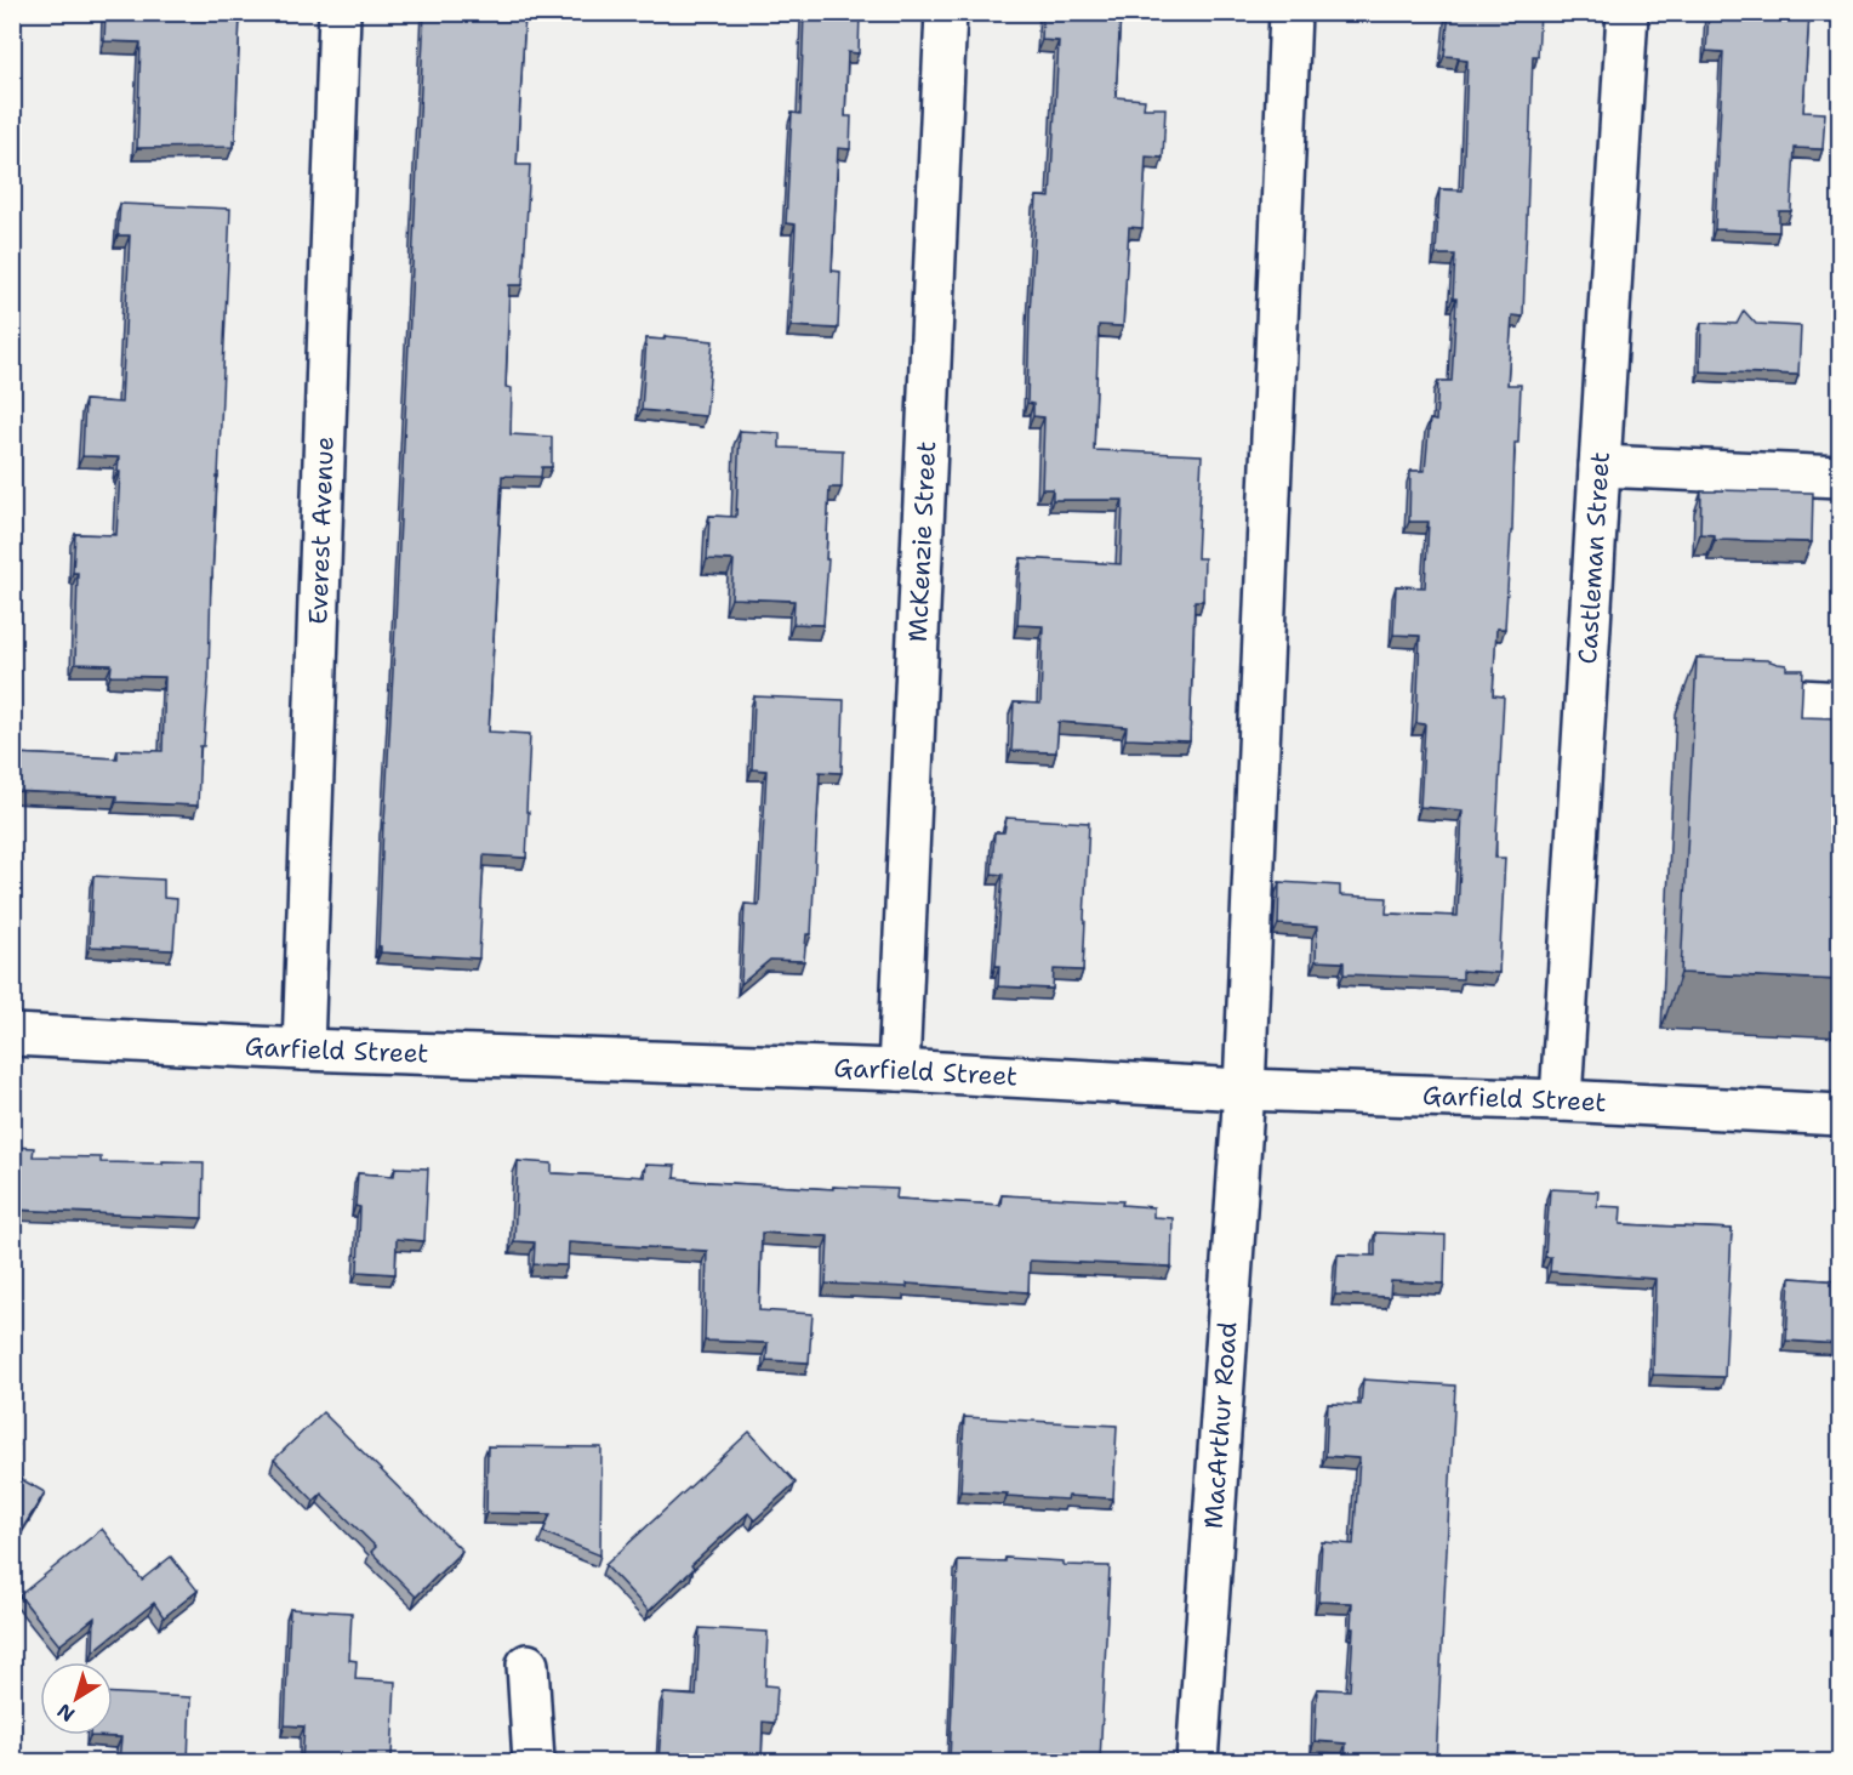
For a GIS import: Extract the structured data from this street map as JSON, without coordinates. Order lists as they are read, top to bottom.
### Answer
{
  "streets": {
    "street": [
      "Everest Avenue",
      "McKenzie Street",
      "Castleman Street",
      "Garfield Street",
      "MacArthur Road"
    ]
  },
  "crossings": [
    ["Everest Avenue", "Garfield Street"],
    ["McKenzie Street", "Garfield Street"],
    ["Castleman Street", "Garfield Street"],
    ["Garfield Street", "MacArthur Road"]
  ],
  "north": "bottom left"
}
